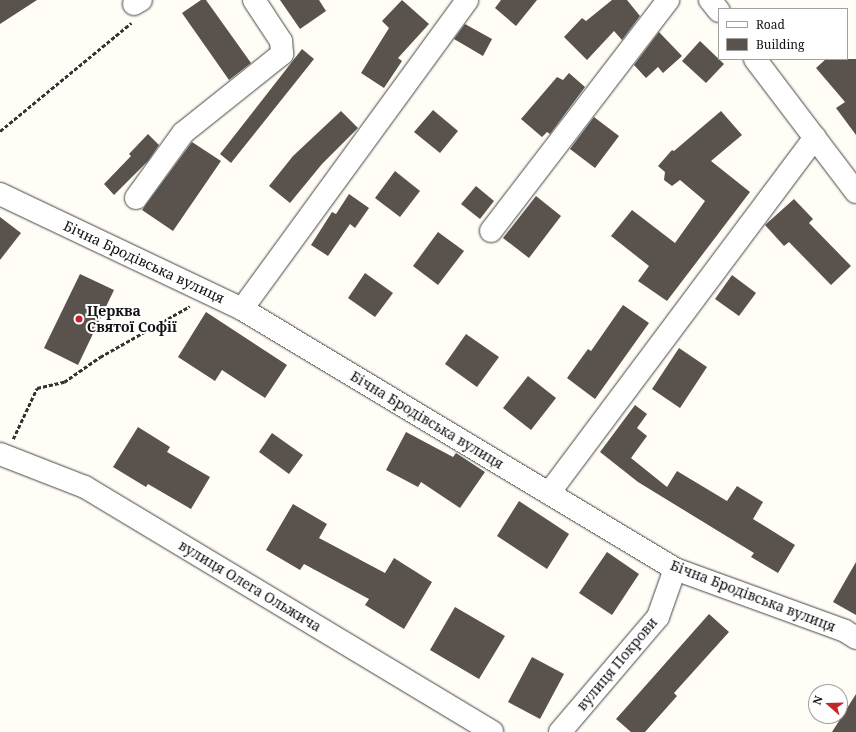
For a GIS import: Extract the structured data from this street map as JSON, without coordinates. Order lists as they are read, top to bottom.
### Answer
{
  "streets": {
    "street": ["Бічна Бродівська вулиця", "вулиця Олега Ольжича", "вулиця Покрови"]
  },
  "crossings": [
    ["Бічна Бродівська вулиця", "вулиця Покрови"]
  ],
  "places": ["Церква Святої Софії"],
  "legend": ["Road", "Building"],
  "north": "left"
}
